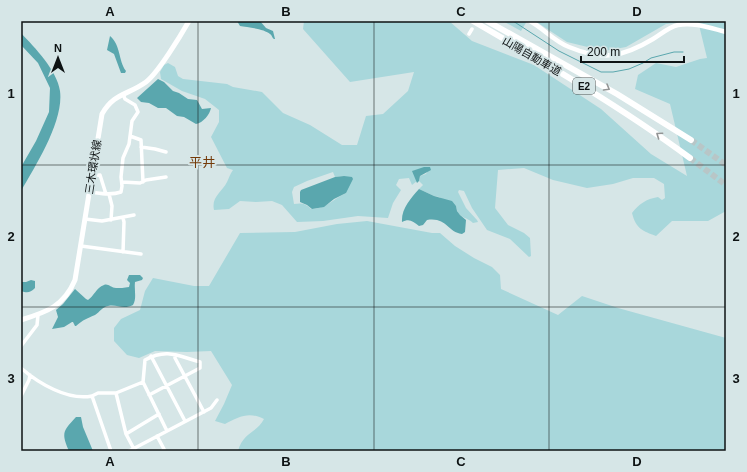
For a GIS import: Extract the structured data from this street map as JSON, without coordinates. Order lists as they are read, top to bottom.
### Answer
{
  "streets": {
    "highway": ["山陽自動車道", "E2"],
    "main road": ["三木環状線"]
  },
  "districts": ["平井"],
  "scale_bar": "200 m",
  "north": "top",
  "grid": {
    "columns": [
      "A",
      "B",
      "C",
      "D"
    ],
    "rows": ["1", "2", "3"]
  }
}
